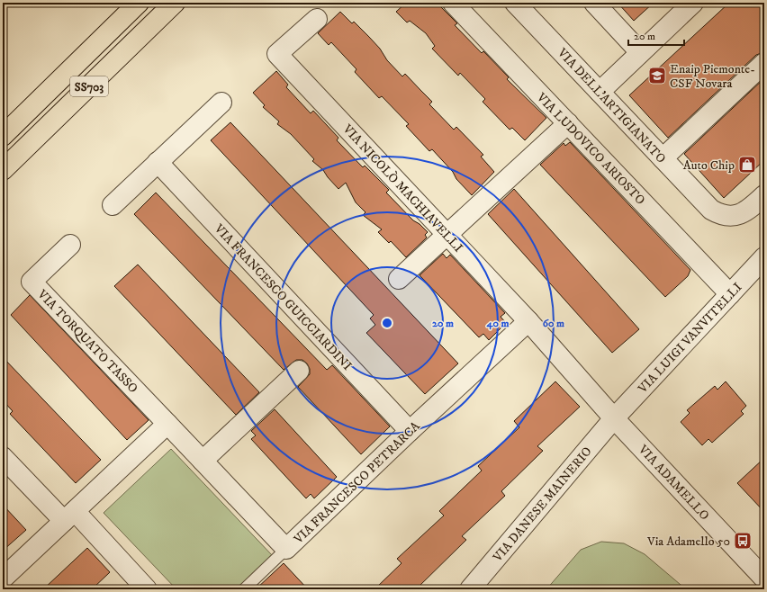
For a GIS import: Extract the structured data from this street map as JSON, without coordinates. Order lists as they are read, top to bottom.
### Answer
{
  "streets": {
    "highway": ["SS703"],
    "street": [
      "VIA DELL'ARTIGIANATO",
      "VIA LUDOVICO ARIOSTO",
      "VIA NICOLÒ MACHIAVELLI",
      "VIA FRANCESCO GUICCIARDINI",
      "VIA LUIGI VANVITELLI",
      "VIA TORQUATO TASSO",
      "VIA FRANCESCO PETRARCA",
      "VIA ADAMELLO",
      "VIA DANESE MAINERIO"
    ]
  },
  "crossings": [
    ["VIA LUDOVICO ARIOSTO", "VIA LUIGI VANVITELLI"],
    ["VIA NICOLÒ MACHIAVELLI", "VIA FRANCESCO PETRARCA"],
    ["VIA FRANCESCO GUICCIARDINI", "VIA FRANCESCO PETRARCA"],
    ["VIA LUIGI VANVITELLI", "VIA ADAMELLO"],
    ["VIA LUIGI VANVITELLI", "VIA DANESE MAINERIO"],
    ["VIA TORQUATO TASSO", "VIA FRANCESCO PETRARCA"],
    ["VIA ADAMELLO", "VIA DANESE MAINERIO"]
  ],
  "places": {
    "school or university": ["Enaip Piemonte- CSF Novara"],
    "shop": ["Auto Chip"],
    "bus stop": ["Via Adamello 50"]
  },
  "scale_bar": "20 m",
  "rings": ["20 m", "40 m", "60 m"]
}
